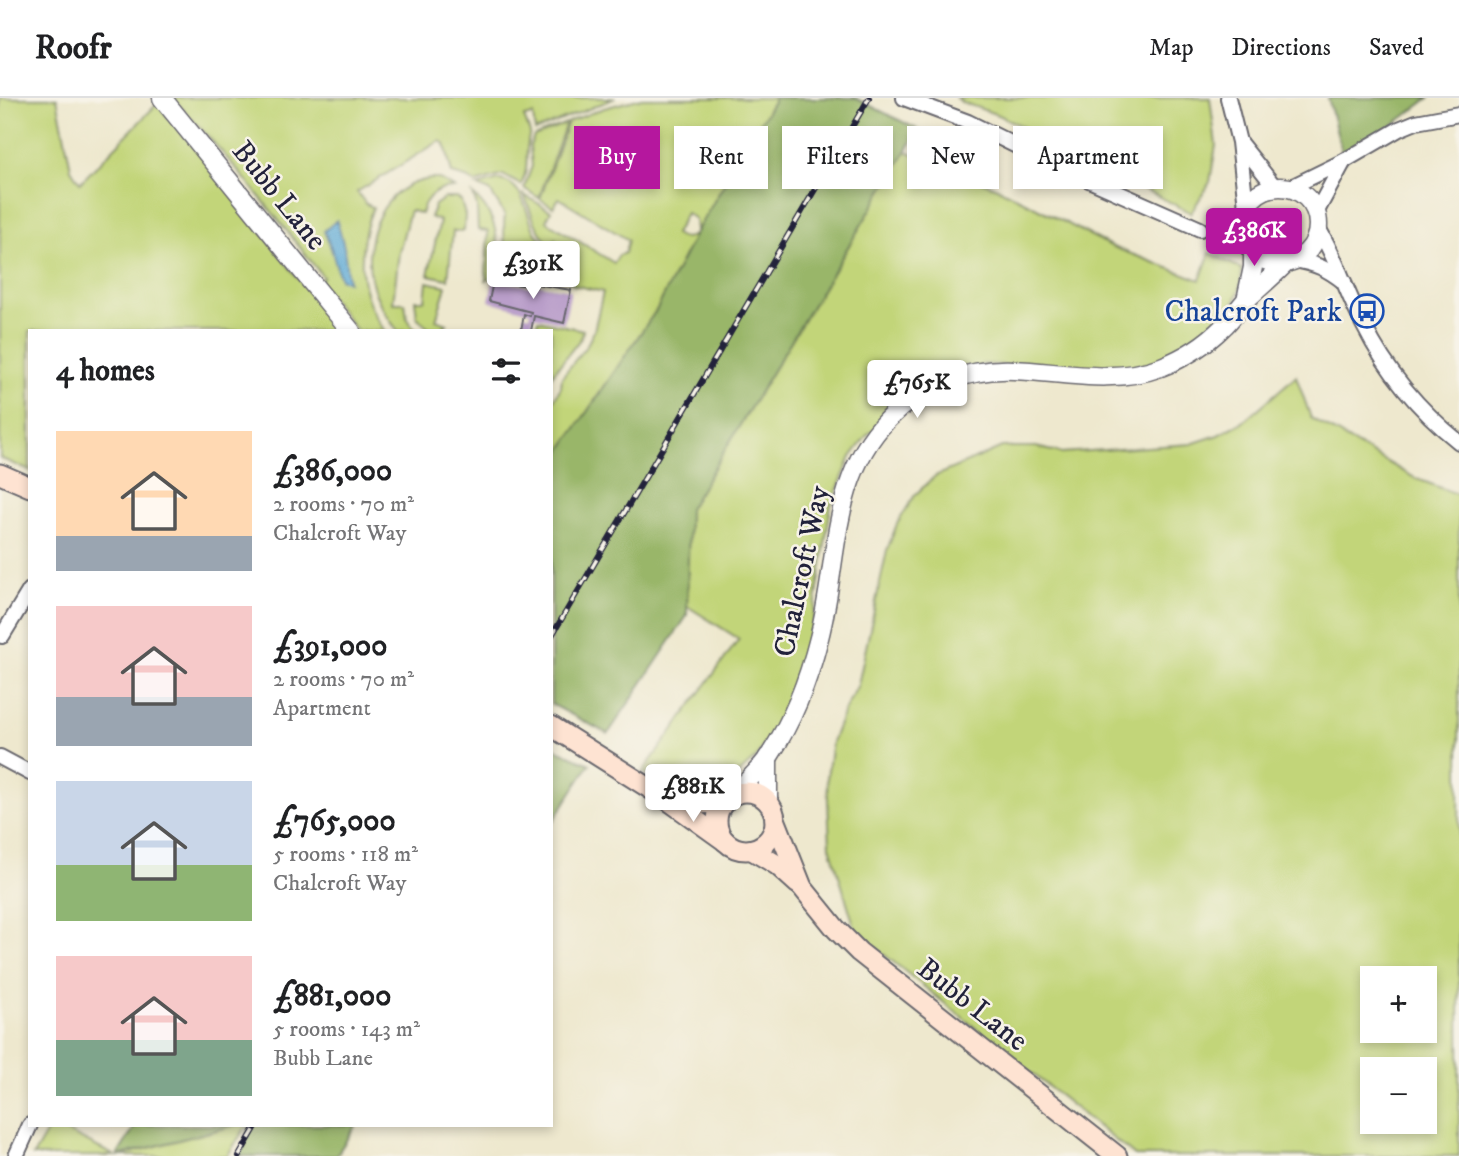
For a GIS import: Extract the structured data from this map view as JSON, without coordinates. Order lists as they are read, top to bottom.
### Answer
{
  "streets": {
    "main road": ["Bubb Lane"],
    "street": ["Chalcroft Way"]
  },
  "crossings": [
    ["Bubb Lane", "Chalcroft Way"]
  ],
  "places": {
    "bus stop": ["Chalcroft Park"]
  },
  "page": {
    "header": "Roofr",
    "nav": ["Map", "Directions", "Saved"],
    "chip": [
      "Buy",
      "Rent",
      "Filters",
      "New",
      "Apartment"
    ],
    "price": [
      "£386K",
      "£391K",
      "£765K",
      "£881K"
    ],
    "heading": "4 homes",
    "list": [
      {
        "name": "£386,000",
        "note": "2 rooms · 70 m² · Chalcroft Way"
      },
      {
        "name": "£391,000",
        "note": "2 rooms · 70 m² · Apartment"
      },
      {
        "name": "£765,000",
        "note": "5 rooms · 118 m² · Chalcroft Way"
      },
      {
        "name": "£881,000",
        "note": "5 rooms · 143 m² · Bubb Lane"
      }
    ],
    "map_buttons": ["+", "−"]
  }
}
